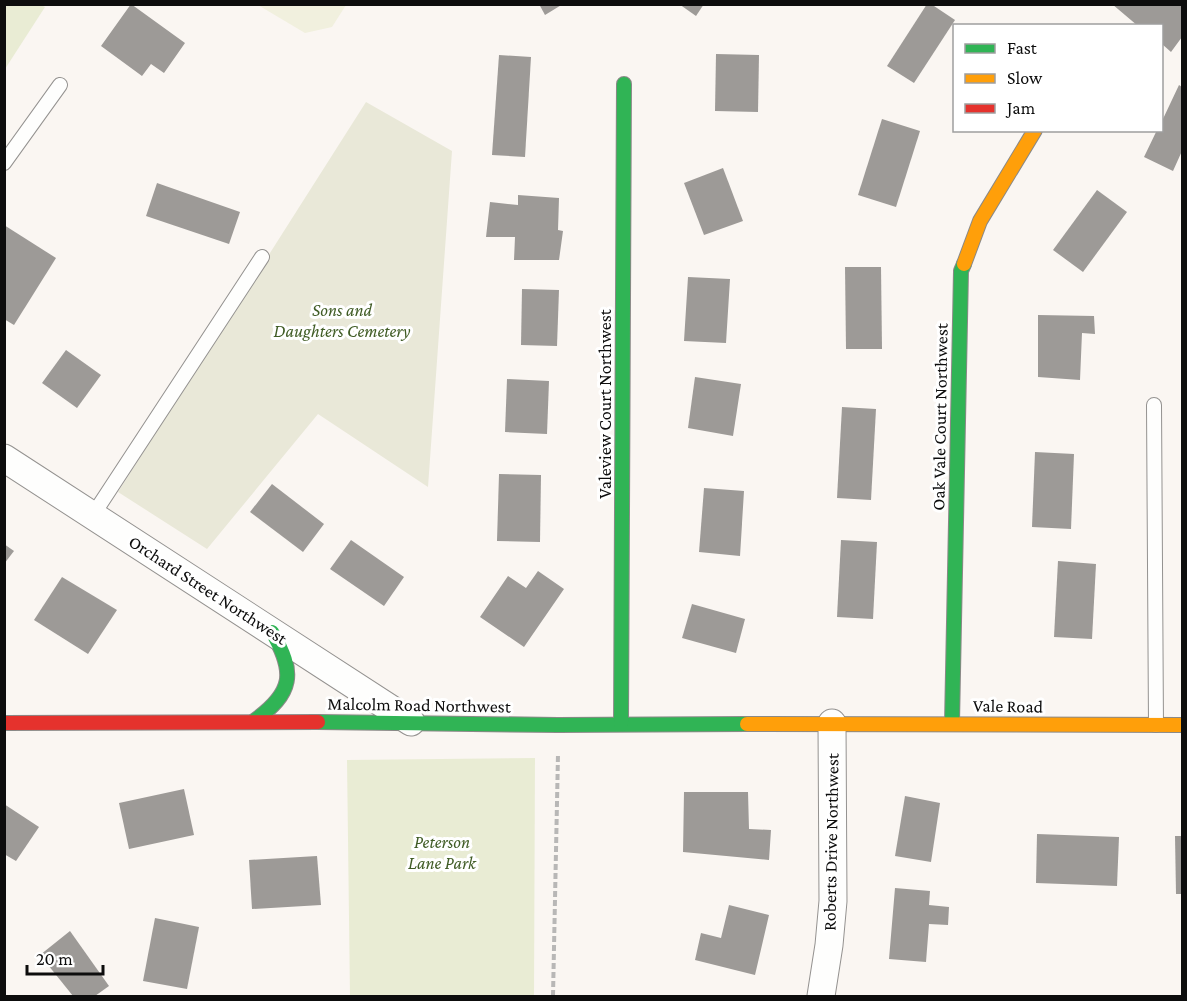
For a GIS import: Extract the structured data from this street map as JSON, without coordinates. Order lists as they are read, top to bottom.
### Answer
{
  "streets": {
    "main road": [
      "Valeview Court Northwest",
      "Oak Vale Court Northwest",
      "Malcolm Road Northwest",
      "Vale Road"
    ],
    "street": ["Orchard Street Northwest", "Roberts Drive Northwest"]
  },
  "crossings": [
    ["Valeview Court Northwest", "Malcolm Road Northwest"],
    ["Oak Vale Court Northwest", "Vale Road"],
    ["Orchard Street Northwest", "Malcolm Road Northwest"],
    ["Malcolm Road Northwest", "Vale Road"],
    ["Malcolm Road Northwest", "Roberts Drive Northwest"],
    ["Vale Road", "Roberts Drive Northwest"]
  ],
  "parks": ["Sons and Daughters Cemetery", "Peterson Lane Park"],
  "legend": ["Fast", "Slow", "Jam"],
  "scale_bar": "20 m"
}
